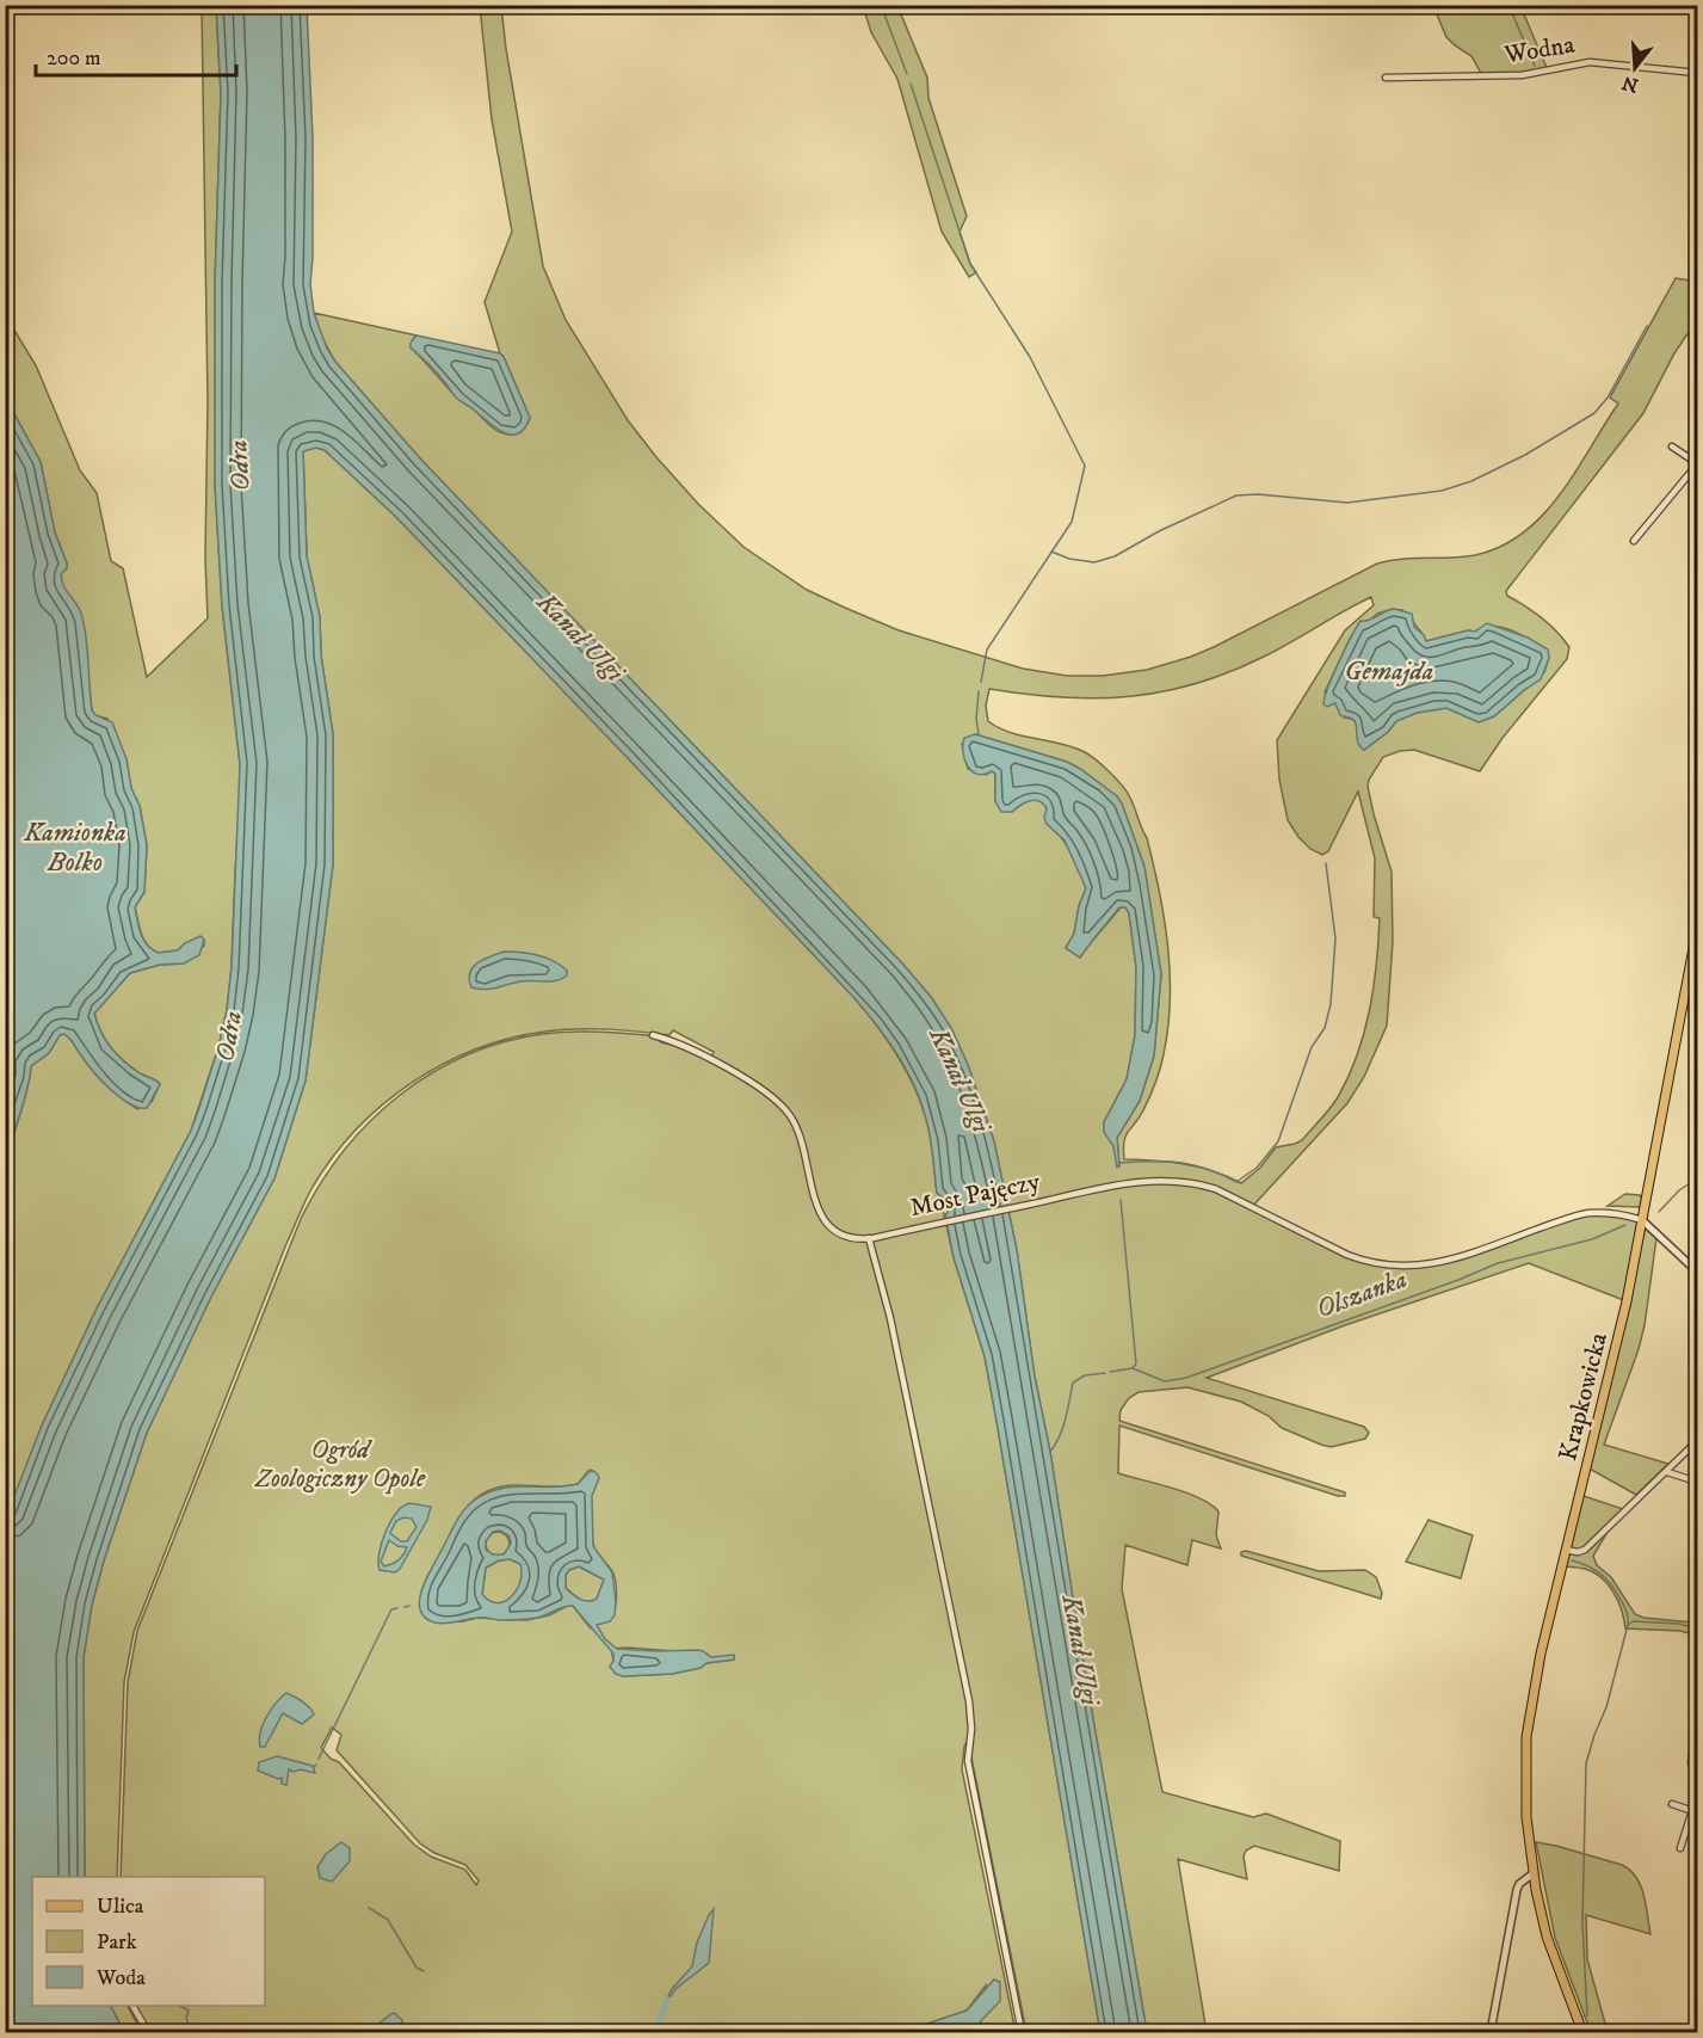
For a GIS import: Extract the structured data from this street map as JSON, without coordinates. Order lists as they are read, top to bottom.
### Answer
{
  "streets": {
    "main road": ["Krapkowicka"],
    "street": ["Wodna", "Most Pajęczy"]
  },
  "crossings": [
    ["Most Pajęczy", "Krapkowicka"]
  ],
  "water": [
    "Odra",
    "Kanał Ulgi",
    "Gemajda",
    "Kamionka Bolko",
    "Olszanka"
  ],
  "parks": ["Ogród Zoologiczny Opole"],
  "legend": ["Ulica", "Park", "Woda"],
  "scale_bar": "200 m",
  "north": "bottom"
}
